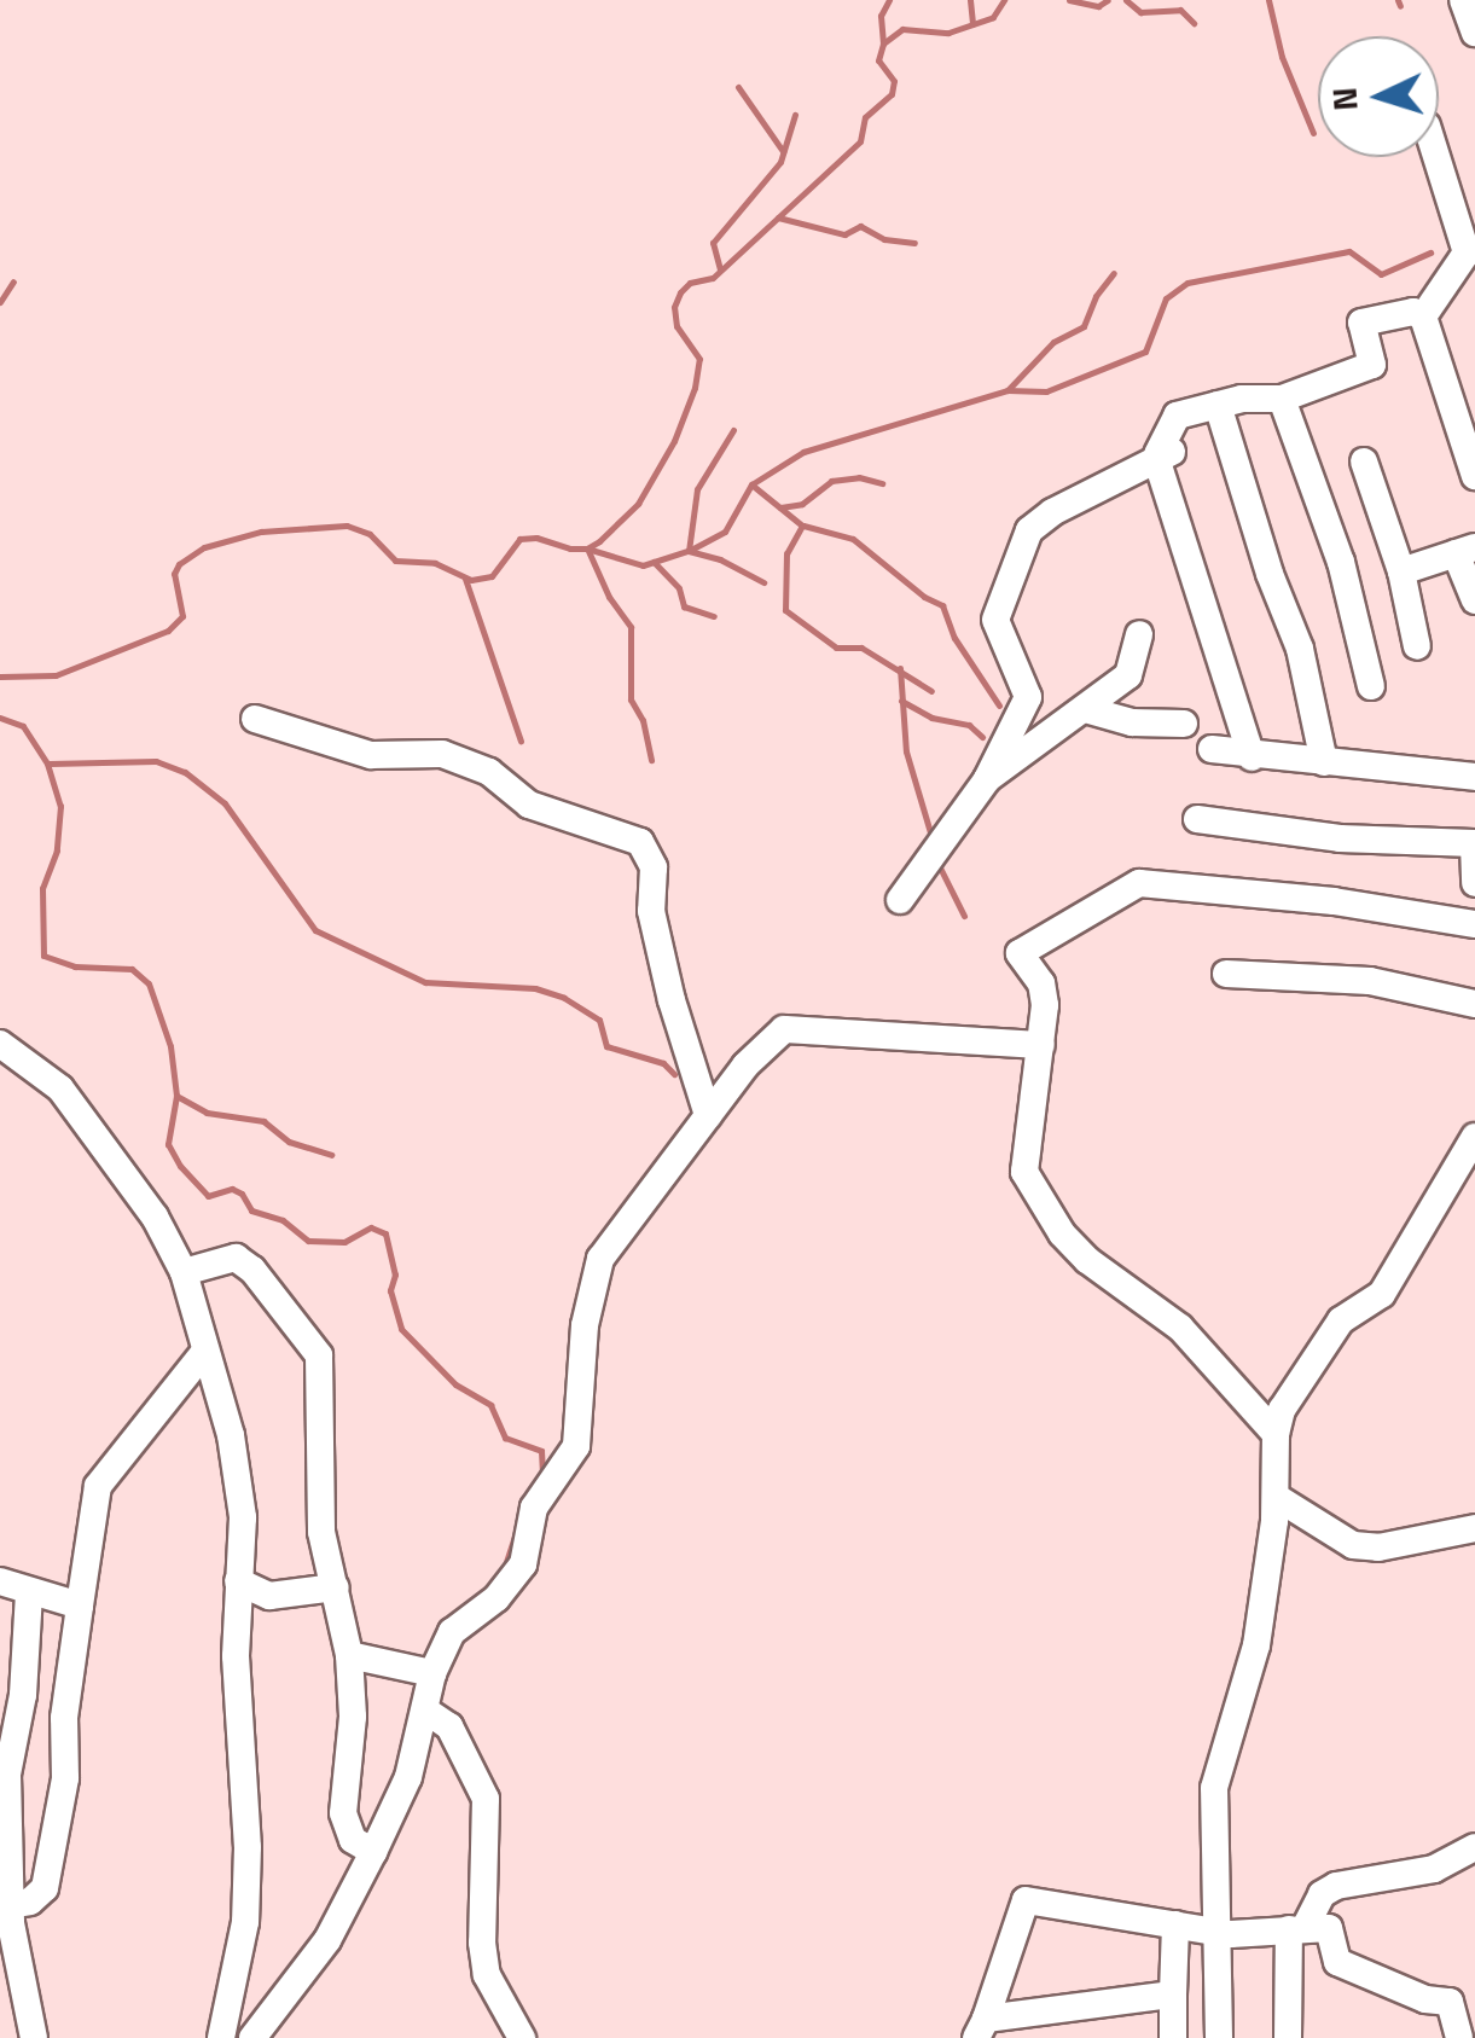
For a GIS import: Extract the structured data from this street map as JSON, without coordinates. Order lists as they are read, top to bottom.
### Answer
{
  "north": "left"
}
